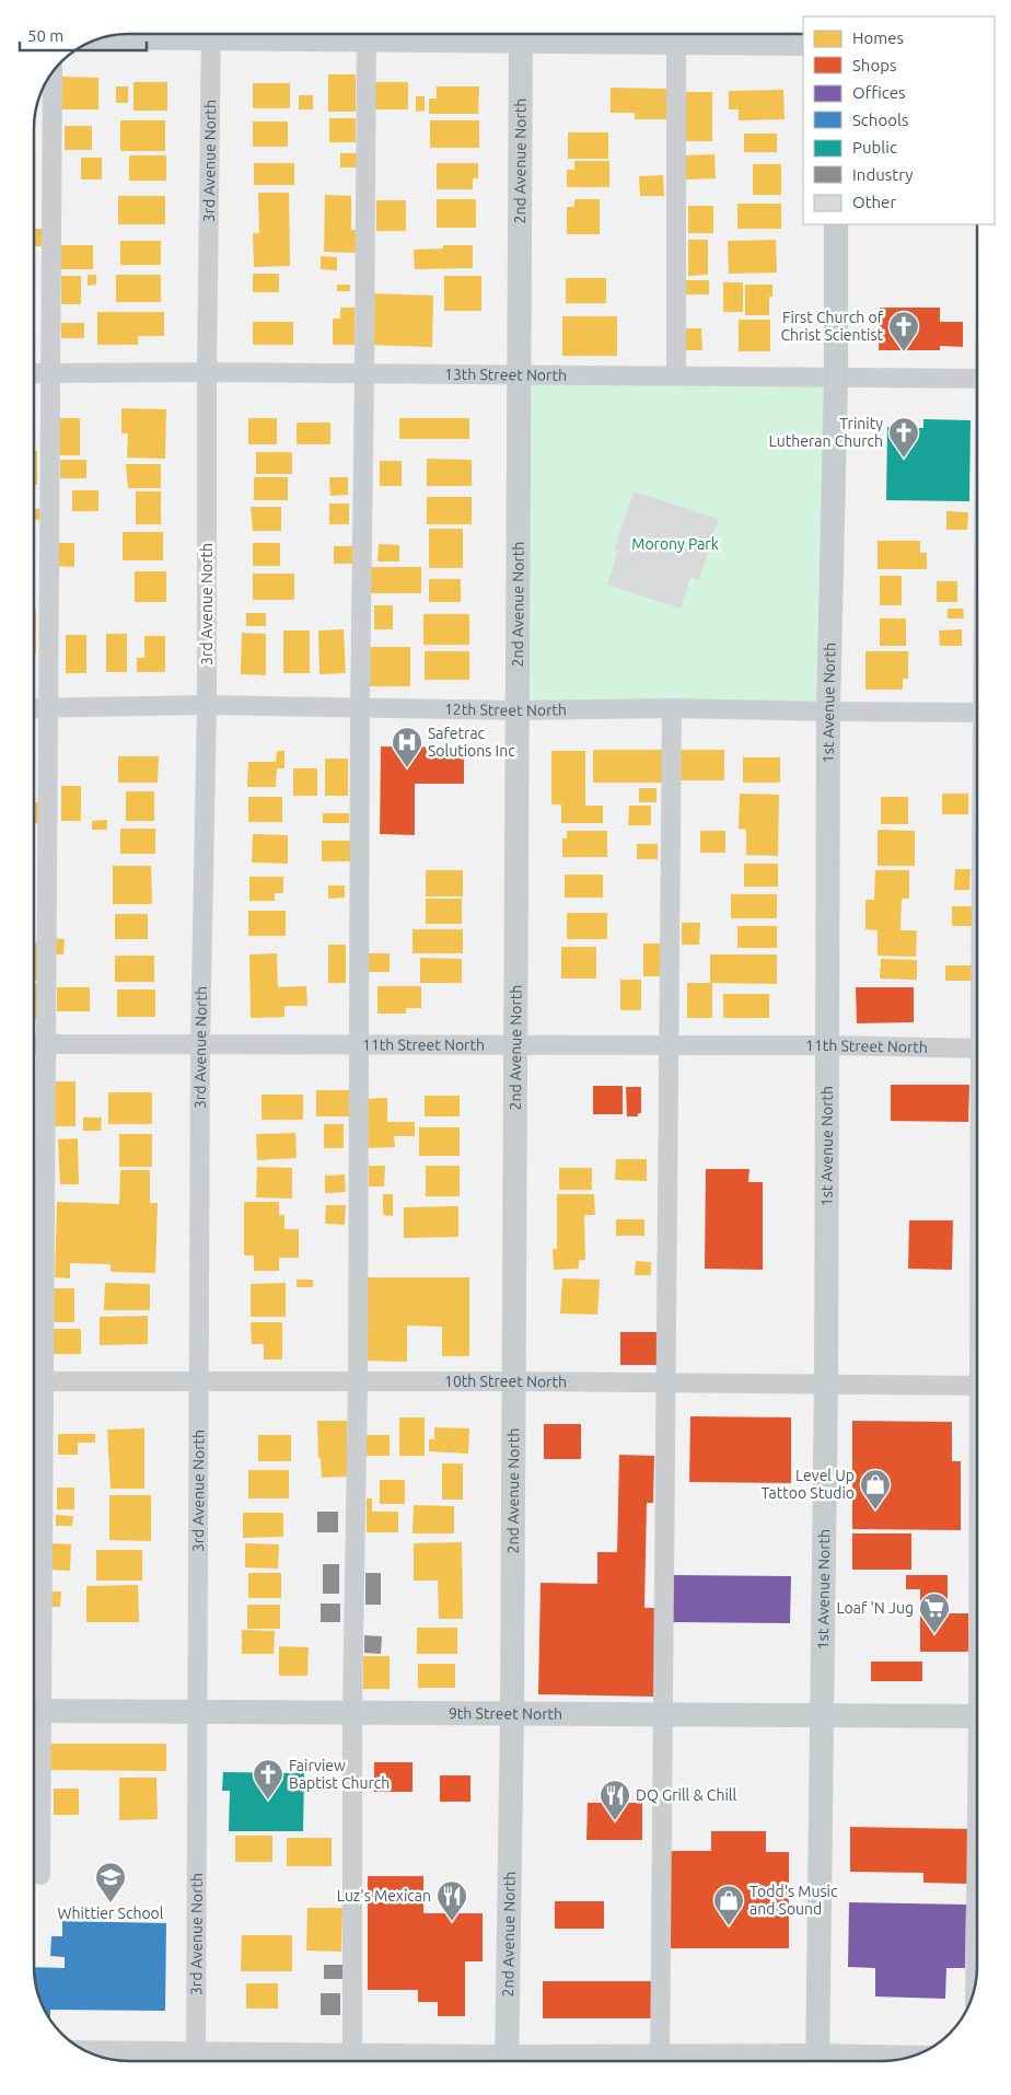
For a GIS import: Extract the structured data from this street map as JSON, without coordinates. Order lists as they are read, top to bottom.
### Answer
{
  "streets": {
    "main road": ["2nd Avenue North", "1st Avenue North", "9th Street North"],
    "street": [
      "3rd Avenue North",
      "13th Street North",
      "12th Street North",
      "11th Street North",
      "10th Street North"
    ]
  },
  "crossings": [
    ["3rd Avenue North", "13th Street North"],
    ["3rd Avenue North", "12th Street North"],
    ["3rd Avenue North", "11th Street North"],
    ["3rd Avenue North", "10th Street North"],
    ["3rd Avenue North", "9th Street North"],
    ["2nd Avenue North", "13th Street North"],
    ["2nd Avenue North", "12th Street North"],
    ["2nd Avenue North", "11th Street North"],
    ["2nd Avenue North", "10th Street North"],
    ["2nd Avenue North", "9th Street North"],
    ["13th Street North", "1st Avenue North"],
    ["1st Avenue North", "12th Street North"],
    ["1st Avenue North", "11th Street North"],
    ["1st Avenue North", "10th Street North"],
    ["1st Avenue North", "9th Street North"]
  ],
  "parks": ["Morony Park"],
  "places": {
    "church": ["First Church of Christ Scientist", "Trinity Lutheran Church", "Fairview Baptist Church"],
    "hospital": ["Safetrac Solutions Inc"],
    "shop": ["Level Up Tattoo Studio", "Todd's Music and Sound"],
    "supermarket": ["Loaf 'N Jug"],
    "restaurant": ["DQ Grill & Chill", "Luz's Mexican"],
    "school or university": ["Whittier School"]
  },
  "legend": [
    "Homes",
    "Shops",
    "Offices",
    "Schools",
    "Public",
    "Industry",
    "Other"
  ],
  "scale_bar": "50 m"
}
